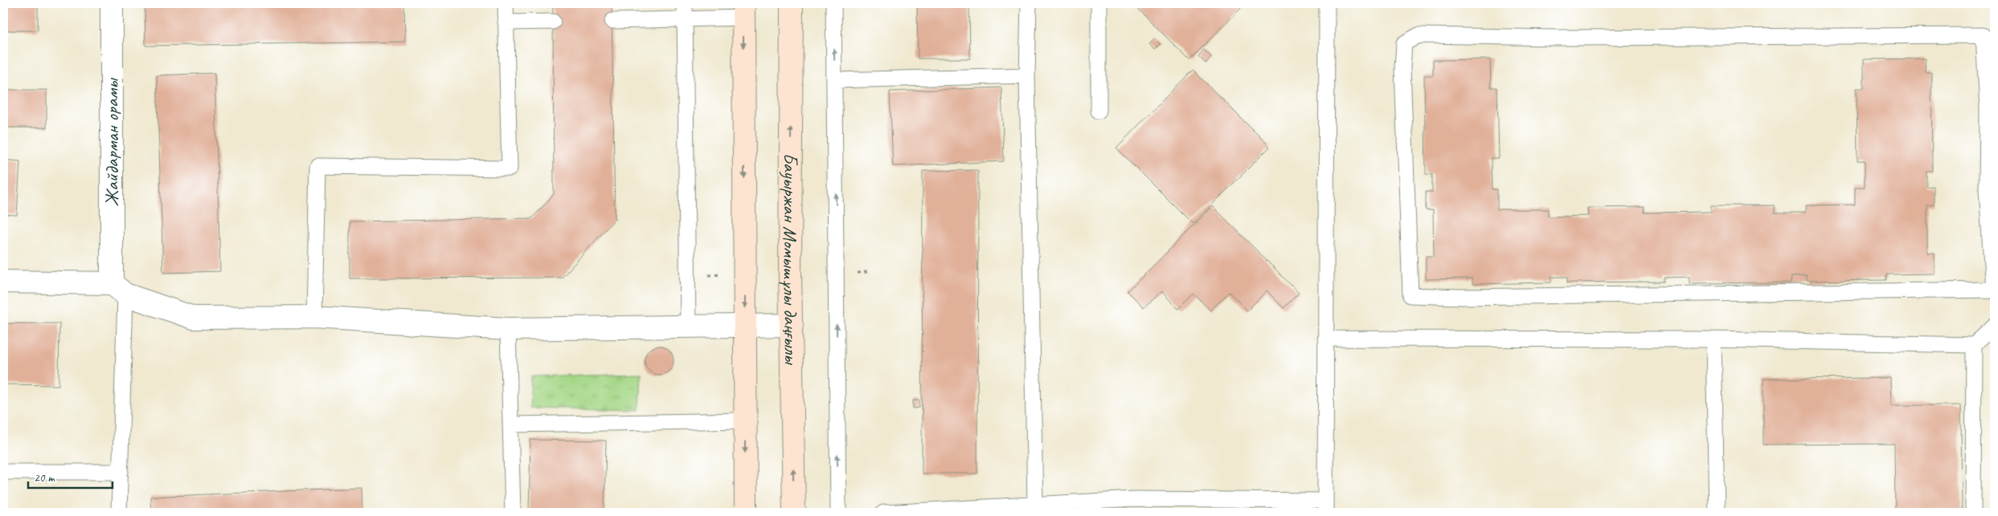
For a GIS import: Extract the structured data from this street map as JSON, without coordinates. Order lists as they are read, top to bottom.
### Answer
{
  "streets": {
    "main road": ["Бауыржан Момышұлы даңғылы"],
    "street": ["Жайдарман орамы"]
  },
  "scale_bar": "20 m"
}
